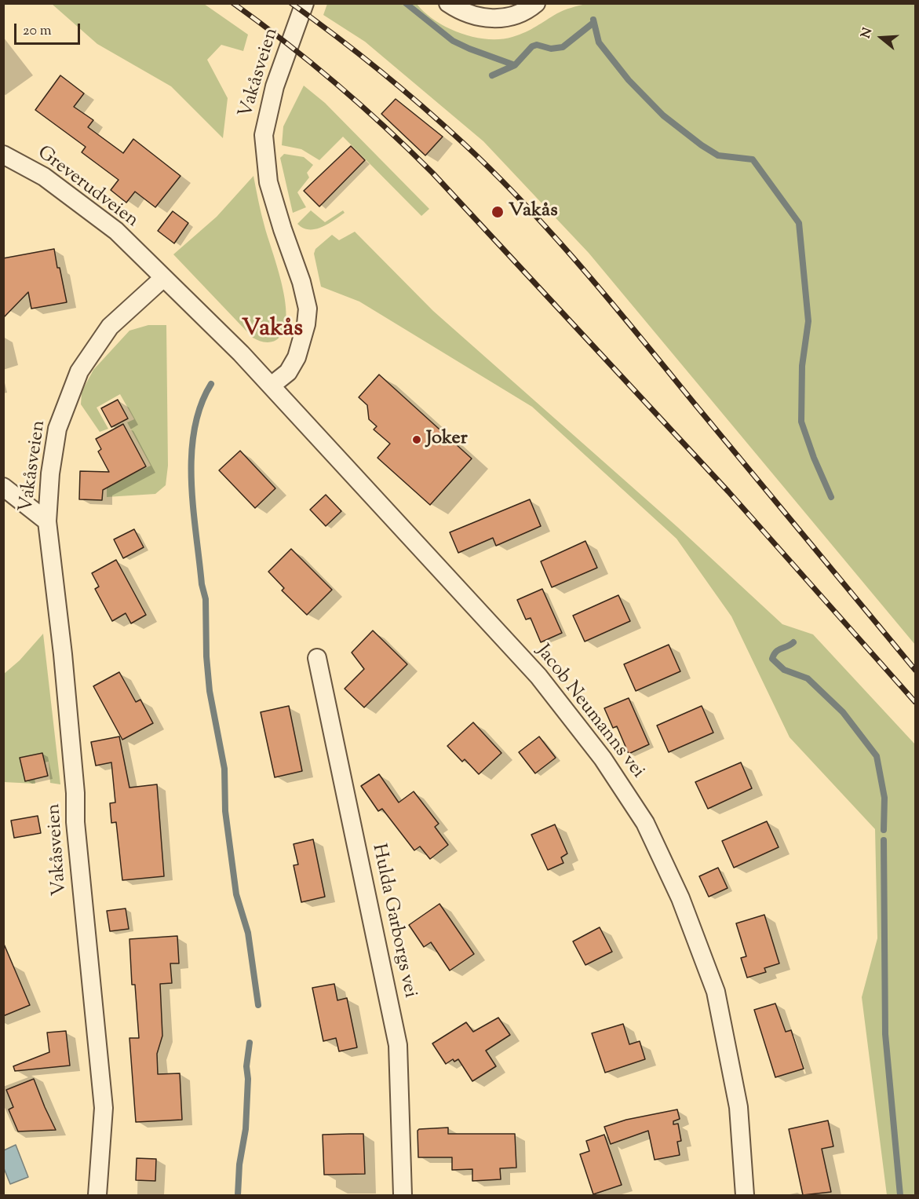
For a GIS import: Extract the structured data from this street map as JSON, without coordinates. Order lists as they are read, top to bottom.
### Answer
{
  "streets": {
    "street": [
      "Vakåsveien",
      "Greverudveien",
      "Jacob Neumanns vei",
      "Hulda Garborgs vei"
    ]
  },
  "crossings": [
    ["Vakåsveien", "Greverudveien"],
    ["Vakåsveien", "Jacob Neumanns vei"]
  ],
  "districts": ["Vakås"],
  "places": ["Vakås", "Joker"],
  "scale_bar": "20 m",
  "north": "left"
}
